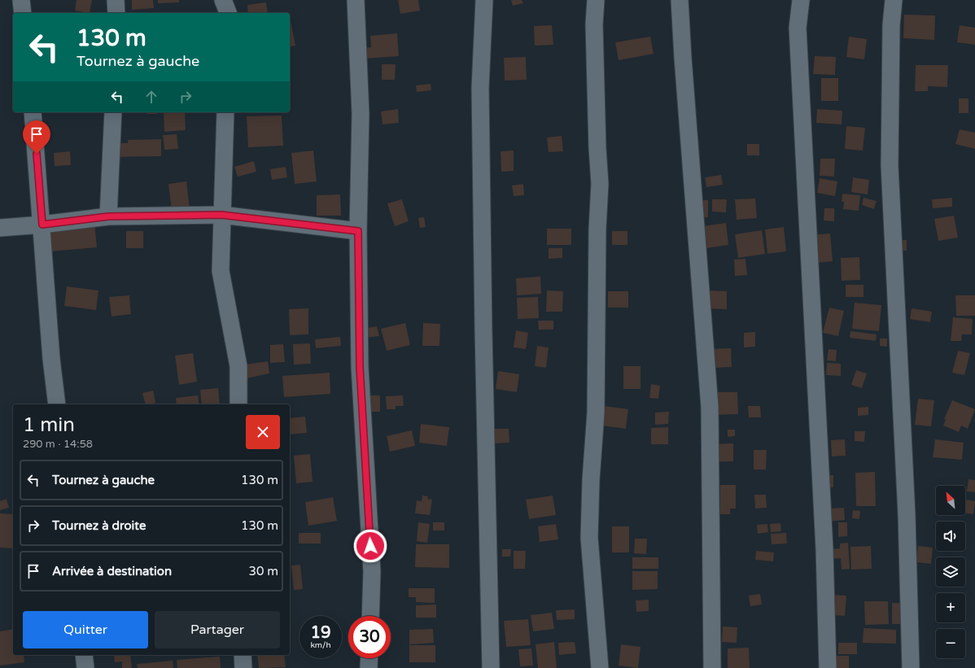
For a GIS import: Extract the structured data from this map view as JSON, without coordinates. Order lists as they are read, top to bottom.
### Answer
{
  "north": "top left",
  "page": {
    "turn": ["130 m", "Tournez à gauche"],
    "heading": ["1 min", "290 m · 14:58"],
    "list": [
      {
        "name": "Tournez à gauche",
        "value": "130 m"
      },
      {
        "name": "Tournez à droite",
        "value": "130 m"
      },
      {
        "name": "Arrivée à destination",
        "value": "30 m"
      }
    ],
    "map_buttons": ["+", "−"],
    "buttons": ["Quitter", "Partager"],
    "speed": "19 km/h",
    "limit": "30"
  }
}
